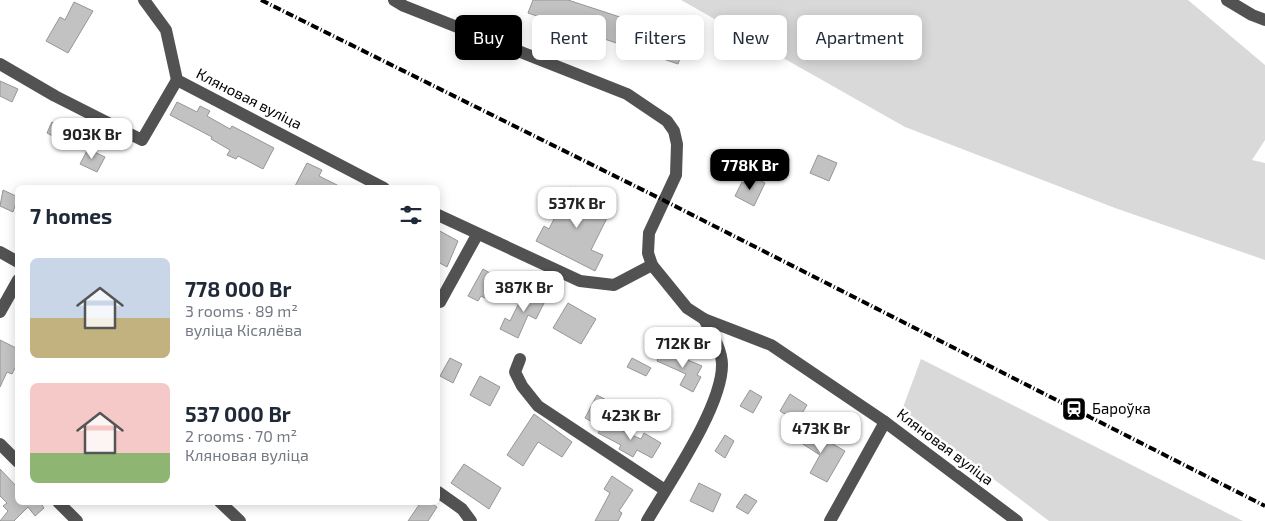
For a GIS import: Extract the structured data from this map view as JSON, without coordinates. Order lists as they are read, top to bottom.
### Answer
{
  "streets": {
    "street": ["Кляновая вуліца"]
  },
  "places": {
    "station": ["Бароўка"]
  },
  "page": {
    "chip": [
      "Buy",
      "Rent",
      "Filters",
      "New",
      "Apartment"
    ],
    "price": [
      "903K Br",
      "778K Br",
      "537K Br",
      "387K Br",
      "712K Br",
      "423K Br",
      "473K Br"
    ],
    "heading": "7 homes",
    "list": [
      {
        "name": "778 000 Br",
        "note": "3 rooms · 89 m² · вуліца Кісялёва"
      },
      {
        "name": "537 000 Br",
        "note": "2 rooms · 70 m² · Кляновая вуліца"
      }
    ]
  }
}
